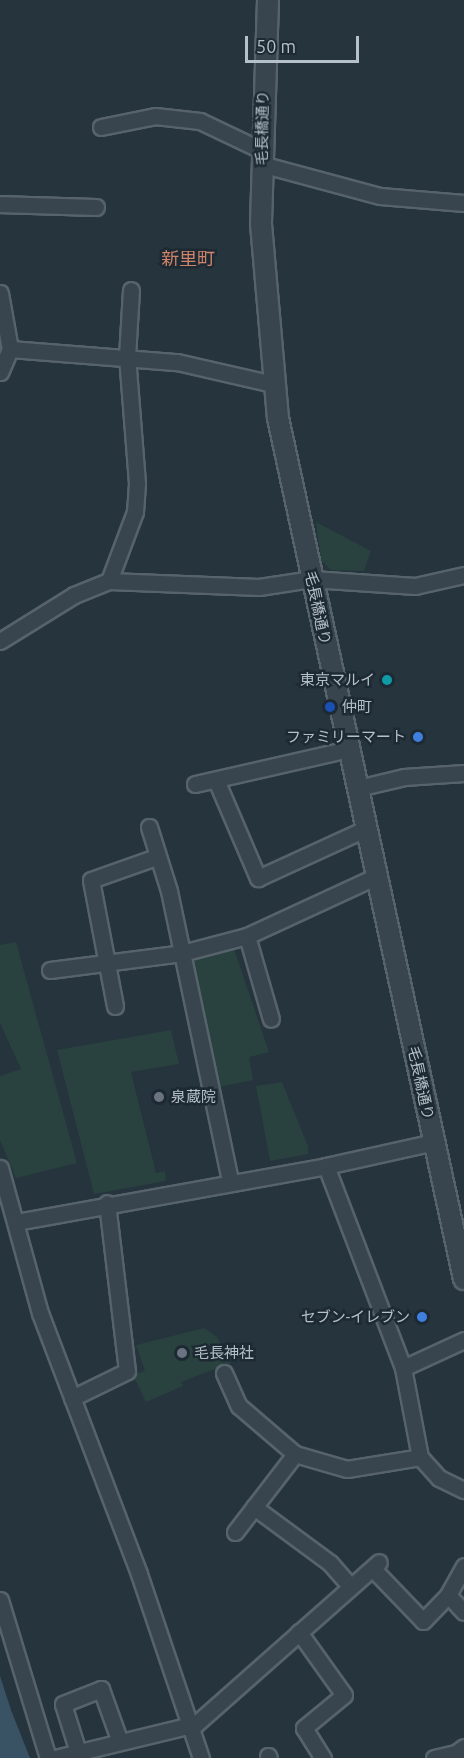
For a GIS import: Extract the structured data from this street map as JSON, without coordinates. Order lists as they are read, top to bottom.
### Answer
{
  "streets": {
    "street": ["毛長橋通り"]
  },
  "districts": ["新里町"],
  "places": [
    "東京マルイ",
    "仲町",
    "ファミリーマート",
    "泉蔵院",
    "セブン-イレブン",
    "毛長神社"
  ],
  "scale_bar": "50 m"
}
